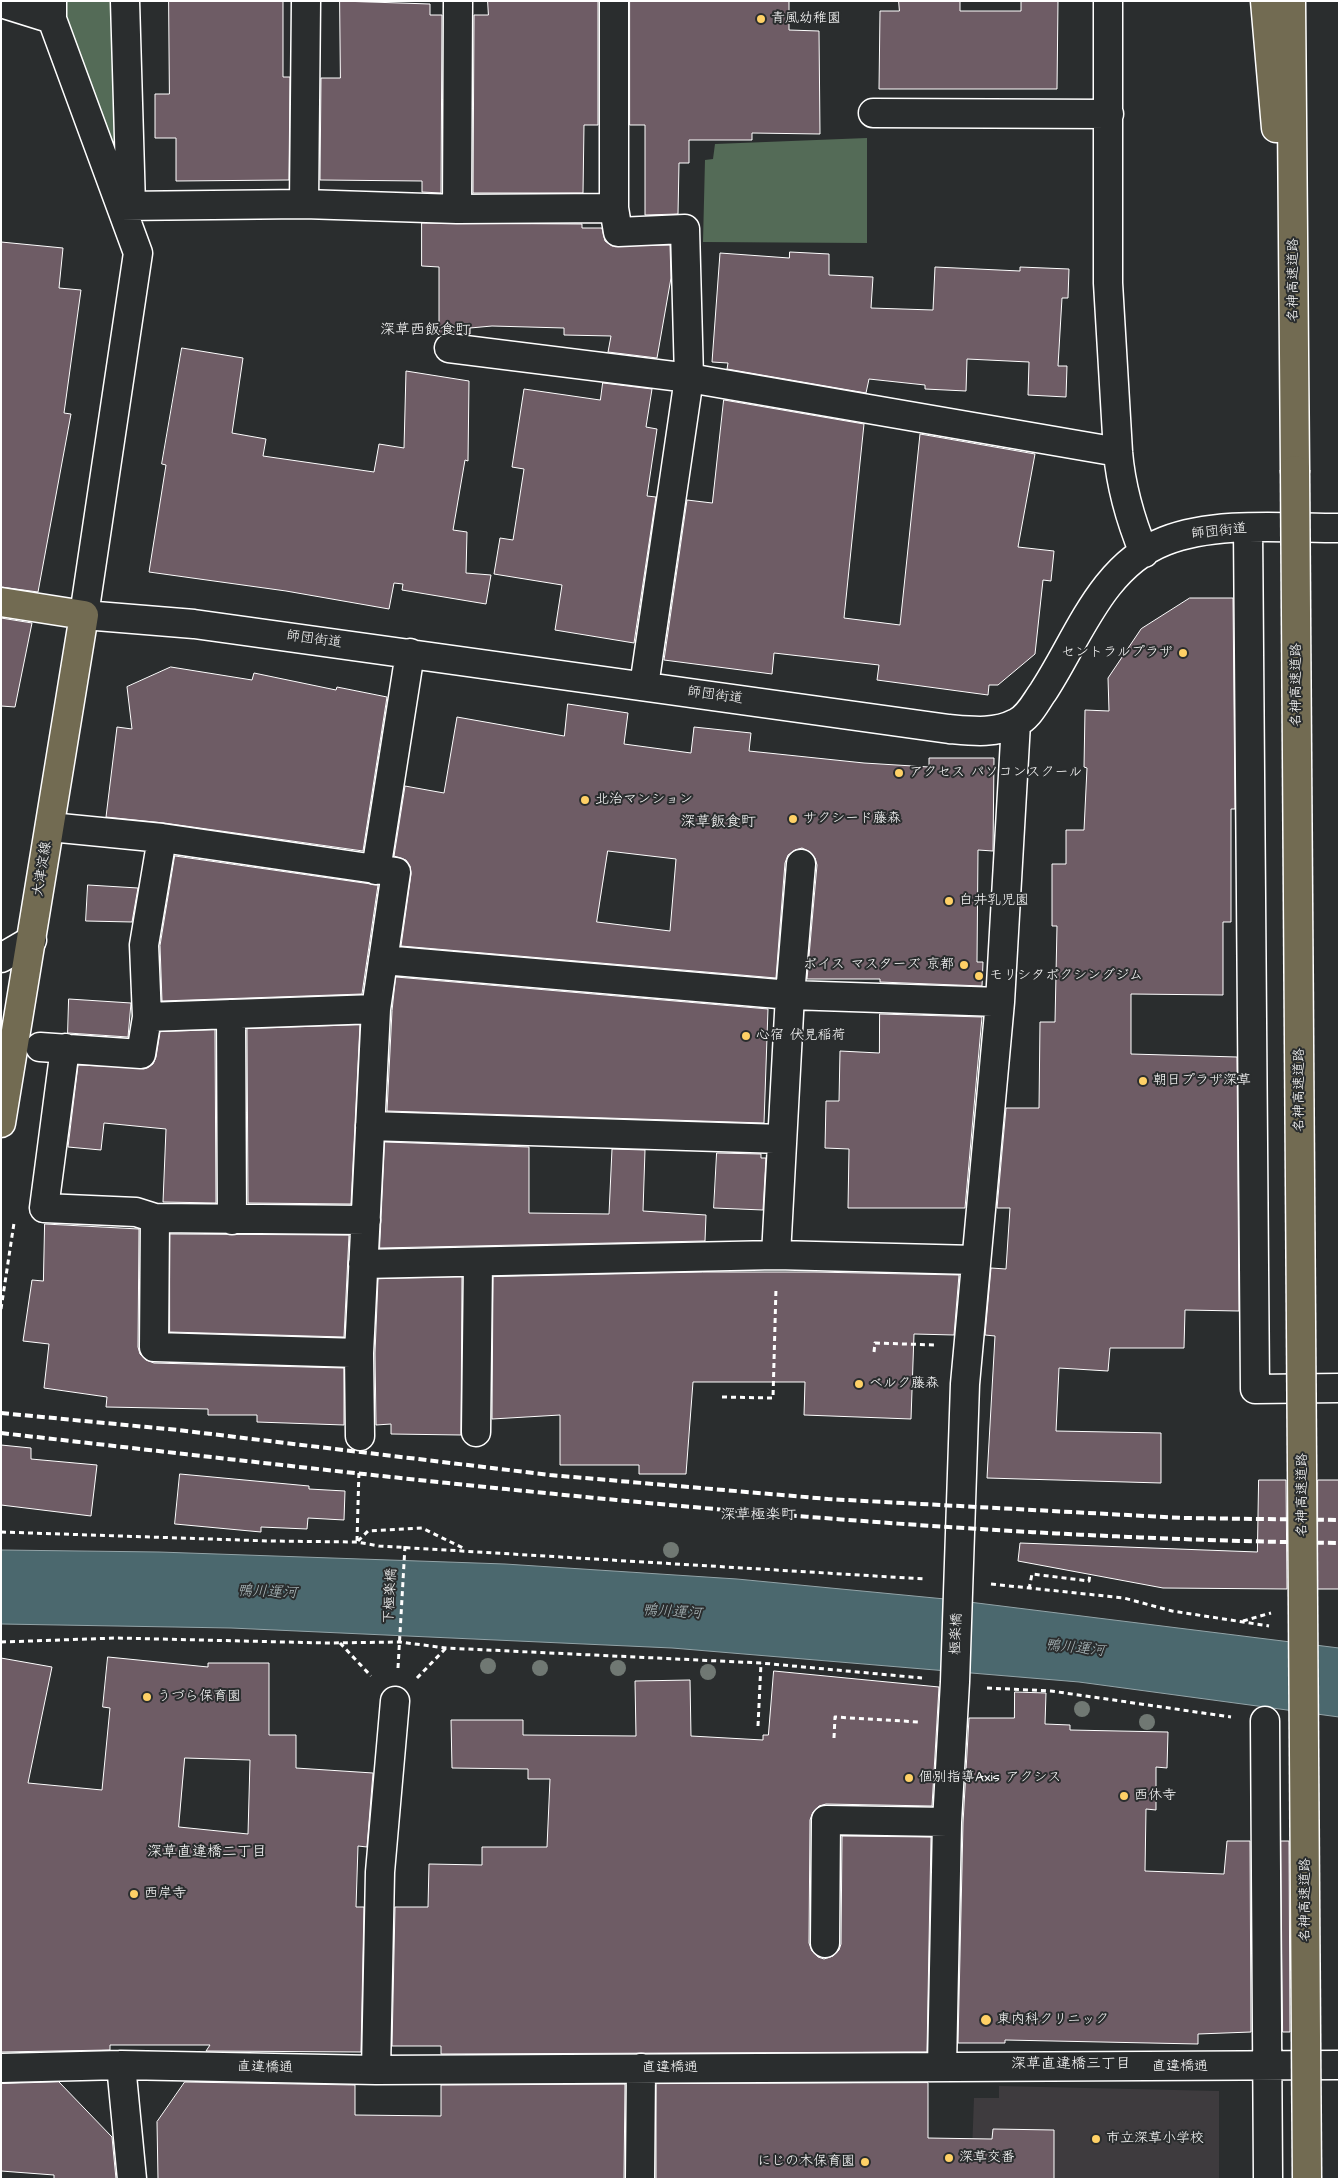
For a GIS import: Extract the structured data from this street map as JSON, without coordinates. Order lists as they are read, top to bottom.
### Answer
{
  "streets": {
    "main road": ["名神高速道路", "師団街道", "大津淀線"],
    "street": ["極楽橋", "直違橋通"],
    "path": ["下極楽橋"]
  },
  "crossings": [
    ["師団街道", "大津淀線"],
    ["師団街道", "極楽橋"],
    ["極楽橋", "直違橋通"]
  ],
  "districts": [
    "深草西飯食町",
    "深草飯食町",
    "深草極楽町",
    "深草直違橋二丁目",
    "深草直違橋三丁目"
  ],
  "water": ["鴨川運河"],
  "places": [
    "青風幼稚園",
    "セントラルプラザ",
    "アクセス パソコンスクール",
    "北治マンション",
    "サクシード藤森",
    "白井乳児園",
    "ボイス マスターズ 京都",
    "モリシタボクシングジム",
    "心宿 伏見稲荷",
    "朝日プラザ深草",
    "ベルク藤森",
    "うづら保育園",
    "個別指導Axis アクシス",
    "西休寺",
    "西岸寺",
    "東内科クリニック",
    "市立深草小学校",
    "深草交番",
    "にじの木保育園"
  ]
}
